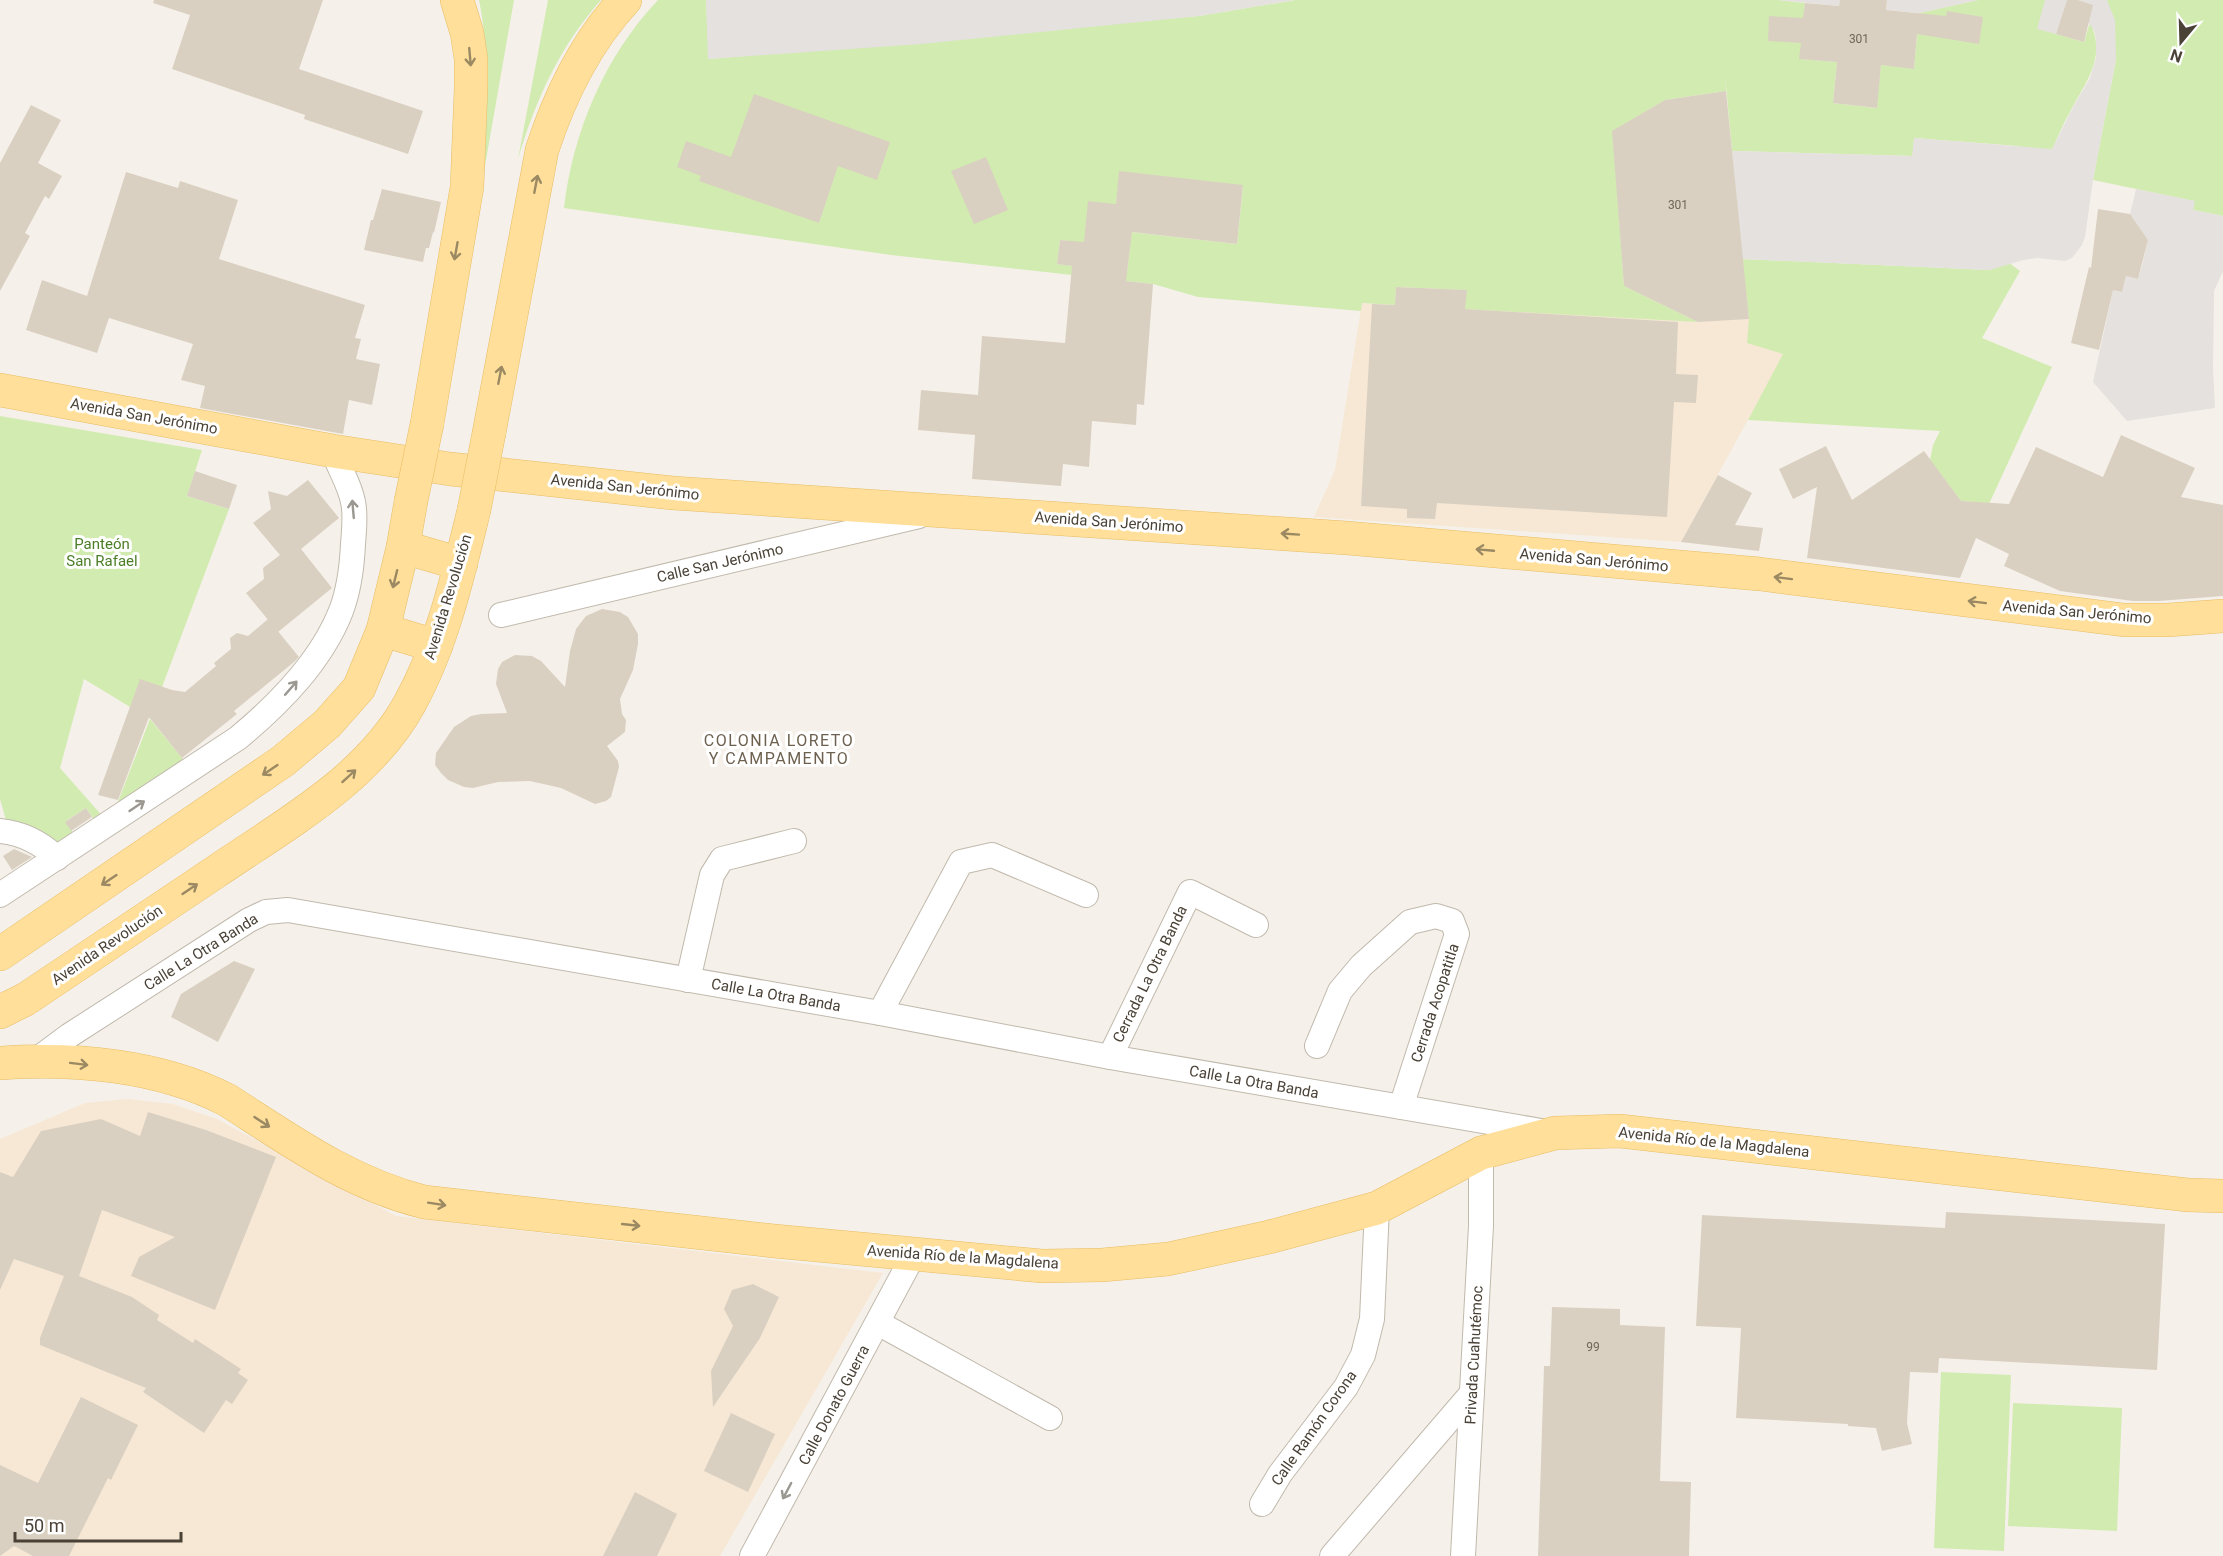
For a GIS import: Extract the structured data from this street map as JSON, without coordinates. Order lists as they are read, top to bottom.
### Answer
{
  "streets": {
    "main road": ["Avenida San Jerónimo", "Avenida Revolución", "Avenida Río de la Magdalena"],
    "street": [
      "Calle San Jerónimo",
      "Calle La Otra Banda",
      "Cerrada La Otra Banda",
      "Cerrada Acopatitla",
      "Privada Cuahutémoc",
      "Calle Donato Guerra",
      "Calle Ramón Corona"
    ]
  },
  "crossings": [
    ["Avenida San Jerónimo", "Calle San Jerónimo"],
    ["Calle La Otra Banda", "Cerrada La Otra Banda"],
    ["Calle La Otra Banda", "Cerrada Acopatitla"],
    ["Calle La Otra Banda", "Avenida Río de la Magdalena"],
    ["Avenida Río de la Magdalena", "Privada Cuahutémoc"],
    ["Avenida Río de la Magdalena", "Calle Donato Guerra"],
    ["Avenida Río de la Magdalena", "Calle Ramón Corona"]
  ],
  "one_way": ["Avenida San Jerónimo", "Avenida Río de la Magdalena", "Calle Donato Guerra"],
  "districts": ["COLONIA LORETO Y CAMPAMENTO"],
  "parks": ["Panteón San Rafael"],
  "house_numbers": ["301", "301", "99"],
  "scale_bar": "50 m",
  "north": "bottom"
}
